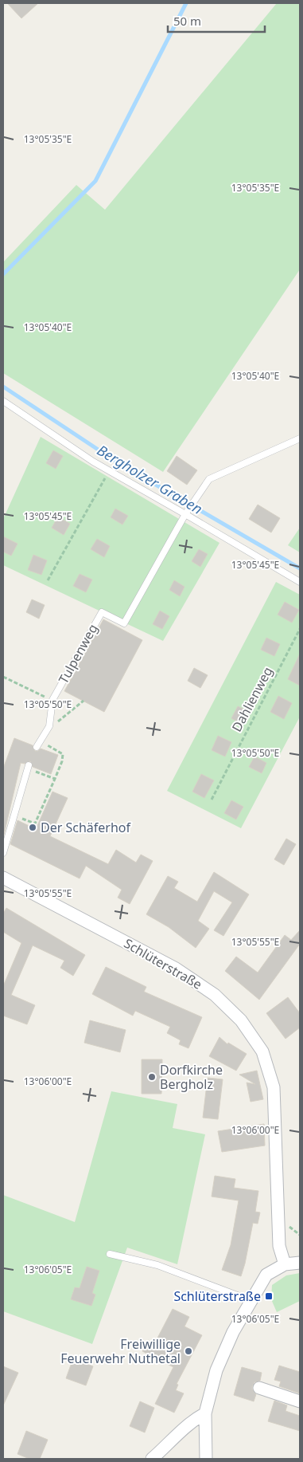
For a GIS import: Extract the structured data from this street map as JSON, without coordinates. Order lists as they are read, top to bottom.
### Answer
{
  "streets": {
    "street": ["Schlüterstraße"],
    "lane": ["Tulpenweg"],
    "path": ["Dahlienweg"]
  },
  "water": ["Bergholzer Graben"],
  "places": {
    "other": ["Der Schäferhof", "Dorfkirche Bergholz", "Freiwillige Feuerwehr Nuthetal"],
    "transit": ["Schlüterstraße"]
  },
  "scale_bar": "50 m",
  "coordinates": [
    "13°05'35\"E",
    "13°05'40\"E",
    "13°05'45\"E",
    "13°05'50\"E",
    "13°05'55\"E",
    "13°06'00\"E",
    "13°06'05\"E"
  ]
}
